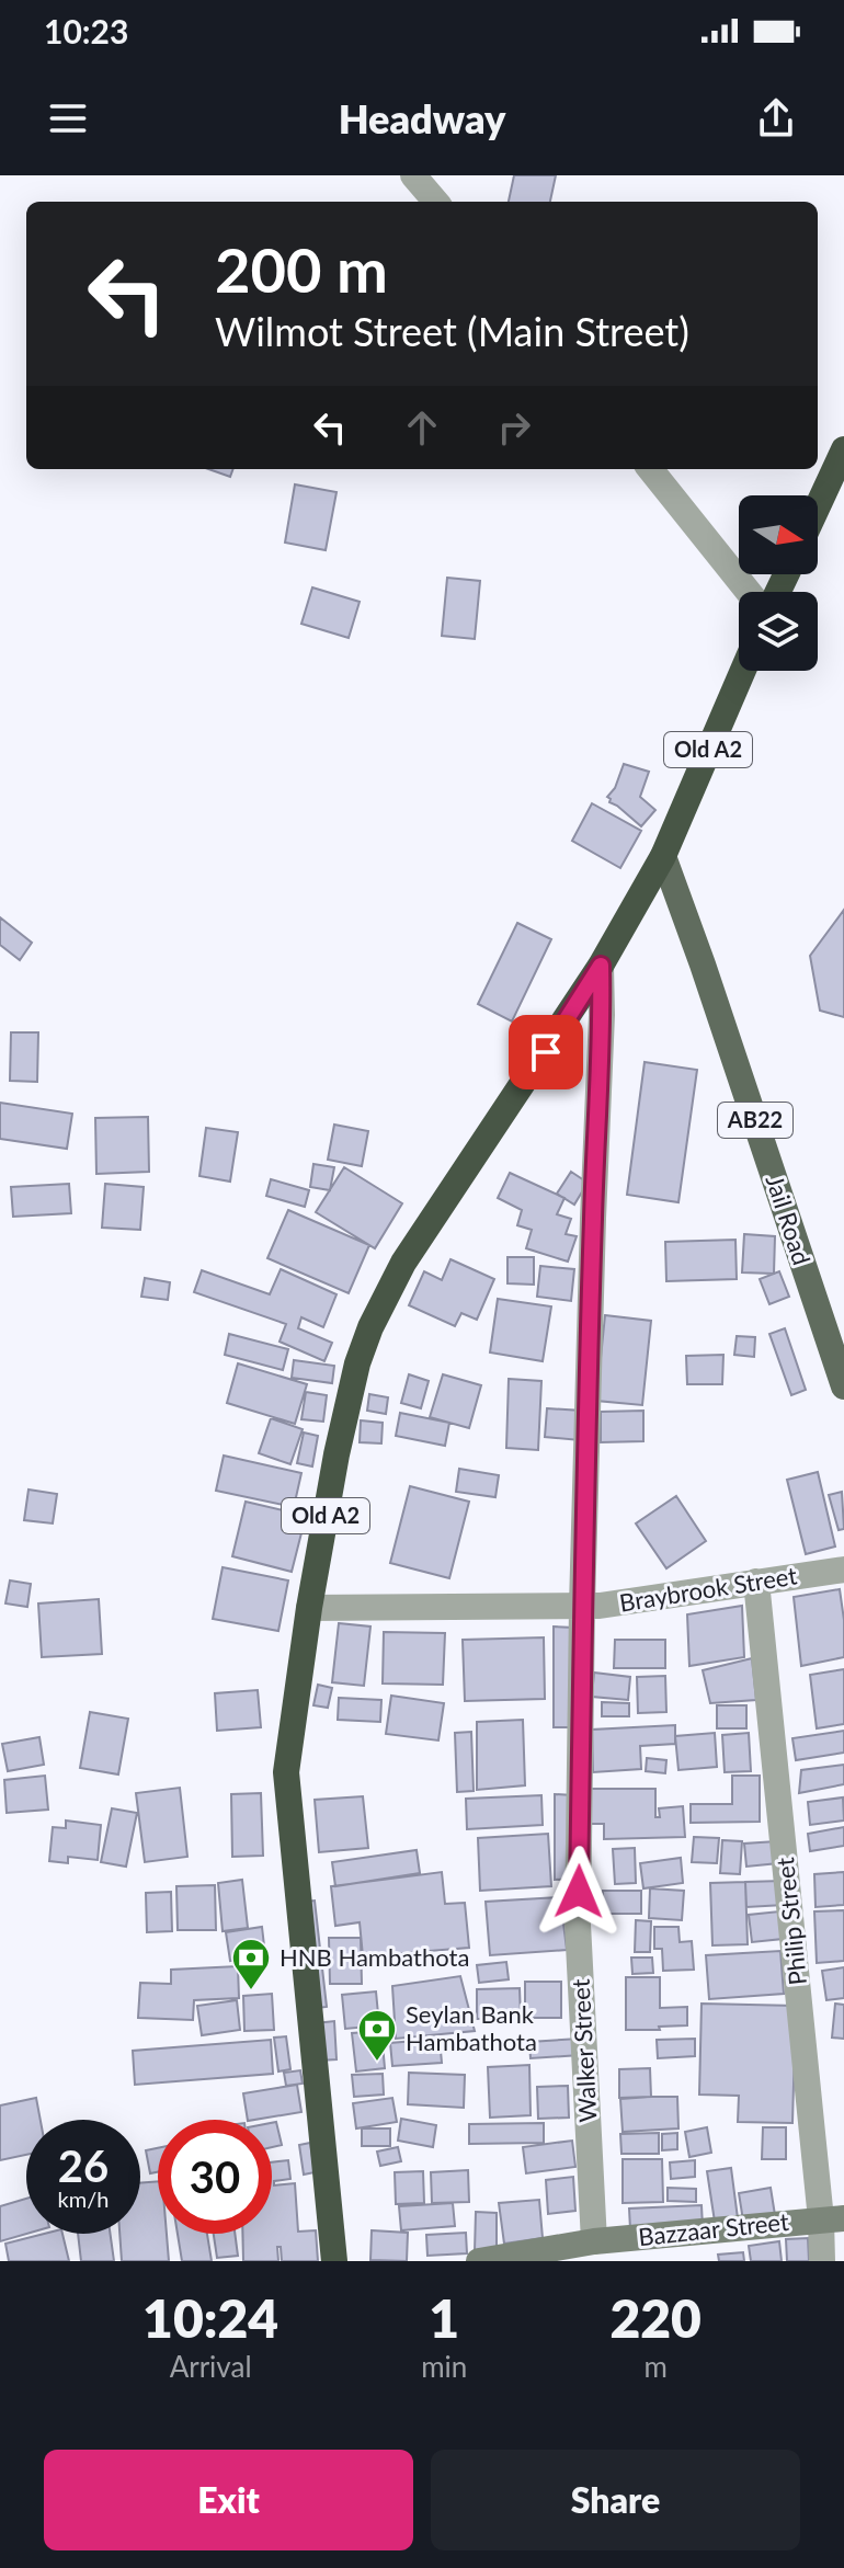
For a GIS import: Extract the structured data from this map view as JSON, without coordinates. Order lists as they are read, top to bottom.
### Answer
{
  "streets": {
    "highway": ["Old A2"],
    "main road": ["AB22", "Jail Road"],
    "street": [
      "Braybrook Street",
      "Philip Street",
      "Walker Street",
      "Bazzaar Street"
    ]
  },
  "crossings": [
    ["Old A2", "Jail Road"],
    ["Old A2", "Braybrook Street"],
    ["Old A2", "Walker Street"],
    ["Braybrook Street", "Philip Street"],
    ["Braybrook Street", "Walker Street"],
    ["Philip Street", "Bazzaar Street"],
    ["Walker Street", "Bazzaar Street"]
  ],
  "places": {
    "bank": ["HNB Hambathota", "Seylan Bank Hambathota"]
  },
  "north": "right",
  "page": {
    "status": "10:23",
    "header": "Headway",
    "turn": ["200 m", "Wilmot Street (Main Street)"],
    "speed": "26 km/h",
    "limit": "30",
    "eta": [
      "10:24",
      "Arrival",
      "1",
      "min",
      "220",
      "m"
    ],
    "buttons": ["Exit", "Share"]
  }
}
